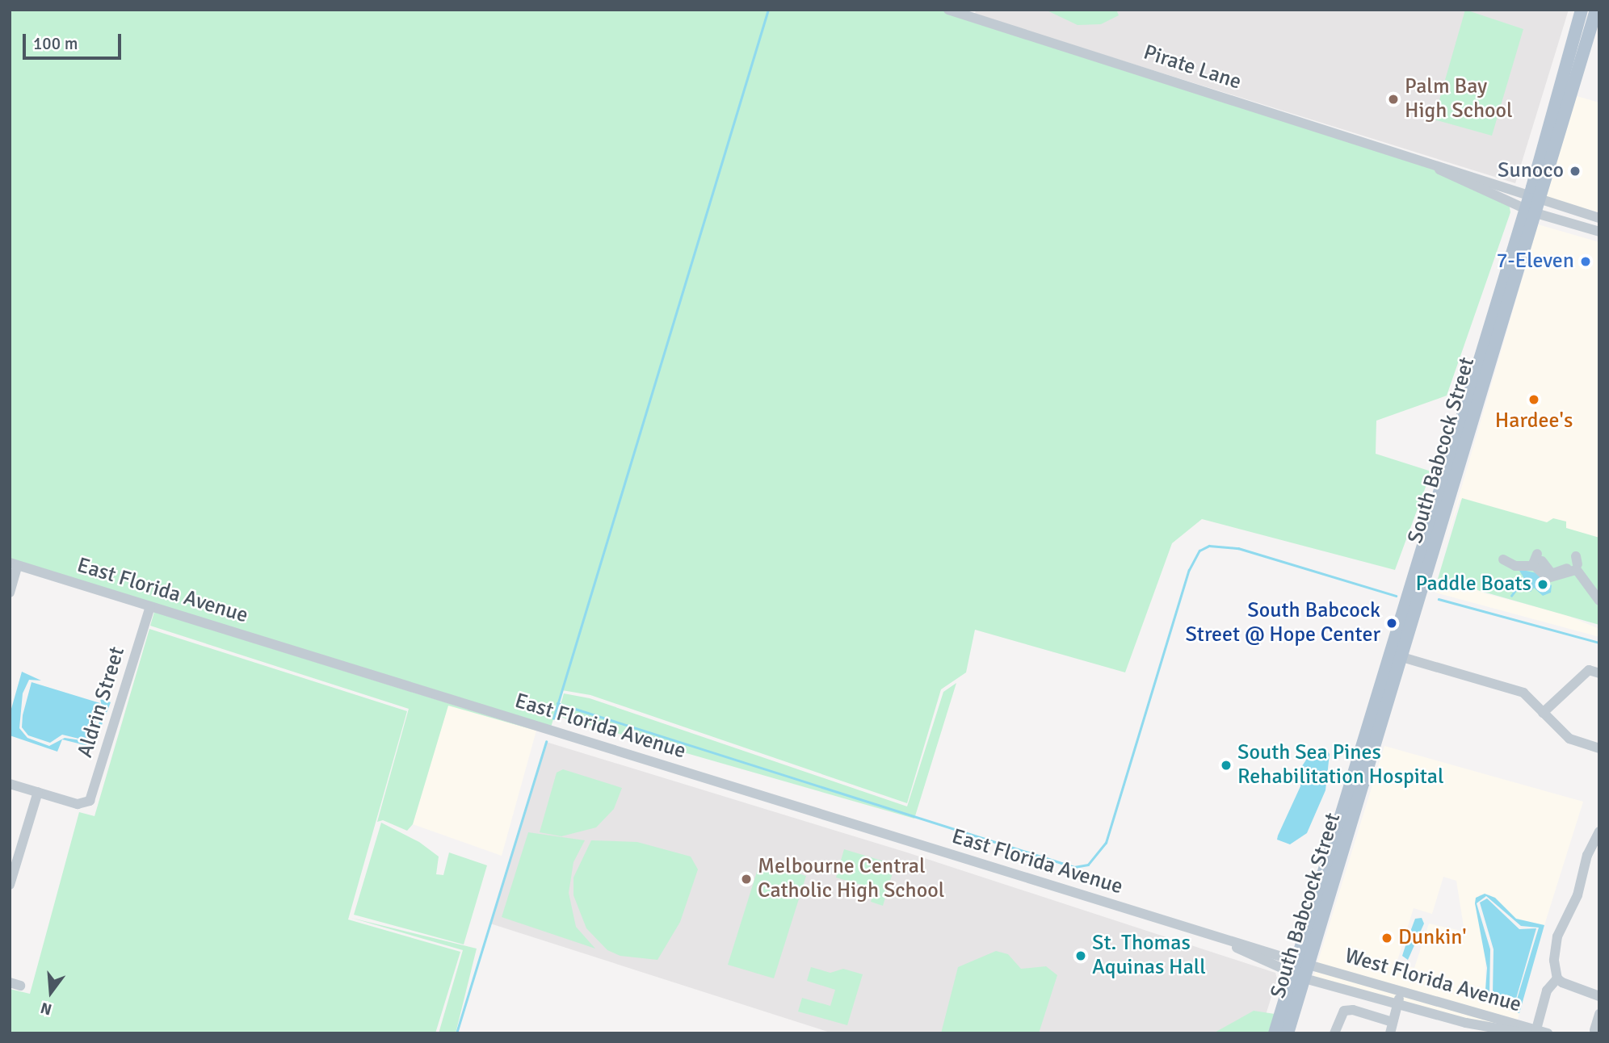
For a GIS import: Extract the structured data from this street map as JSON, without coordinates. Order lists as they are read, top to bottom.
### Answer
{
  "streets": {
    "main road": ["South Babcock Street"],
    "street": [
      "Pirate Lane",
      "East Florida Avenue",
      "Aldrin Street",
      "West Florida Avenue"
    ]
  },
  "crossings": [
    ["Pirate Lane", "South Babcock Street"],
    ["South Babcock Street", "East Florida Avenue"],
    ["South Babcock Street", "West Florida Avenue"],
    ["East Florida Avenue", "Aldrin Street"],
    ["East Florida Avenue", "West Florida Avenue"]
  ],
  "places": [
    "Palm Bay High School",
    "Sunoco",
    "7-Eleven",
    "Hardee's",
    "Paddle Boats",
    "South Babcock Street @ Hope Center",
    "South Sea Pines Rehabilitation Hospital",
    "Melbourne Central Catholic High School",
    "Dunkin'",
    "St. Thomas Aquinas Hall"
  ],
  "scale_bar": "100 m",
  "north": "bottom"
}
